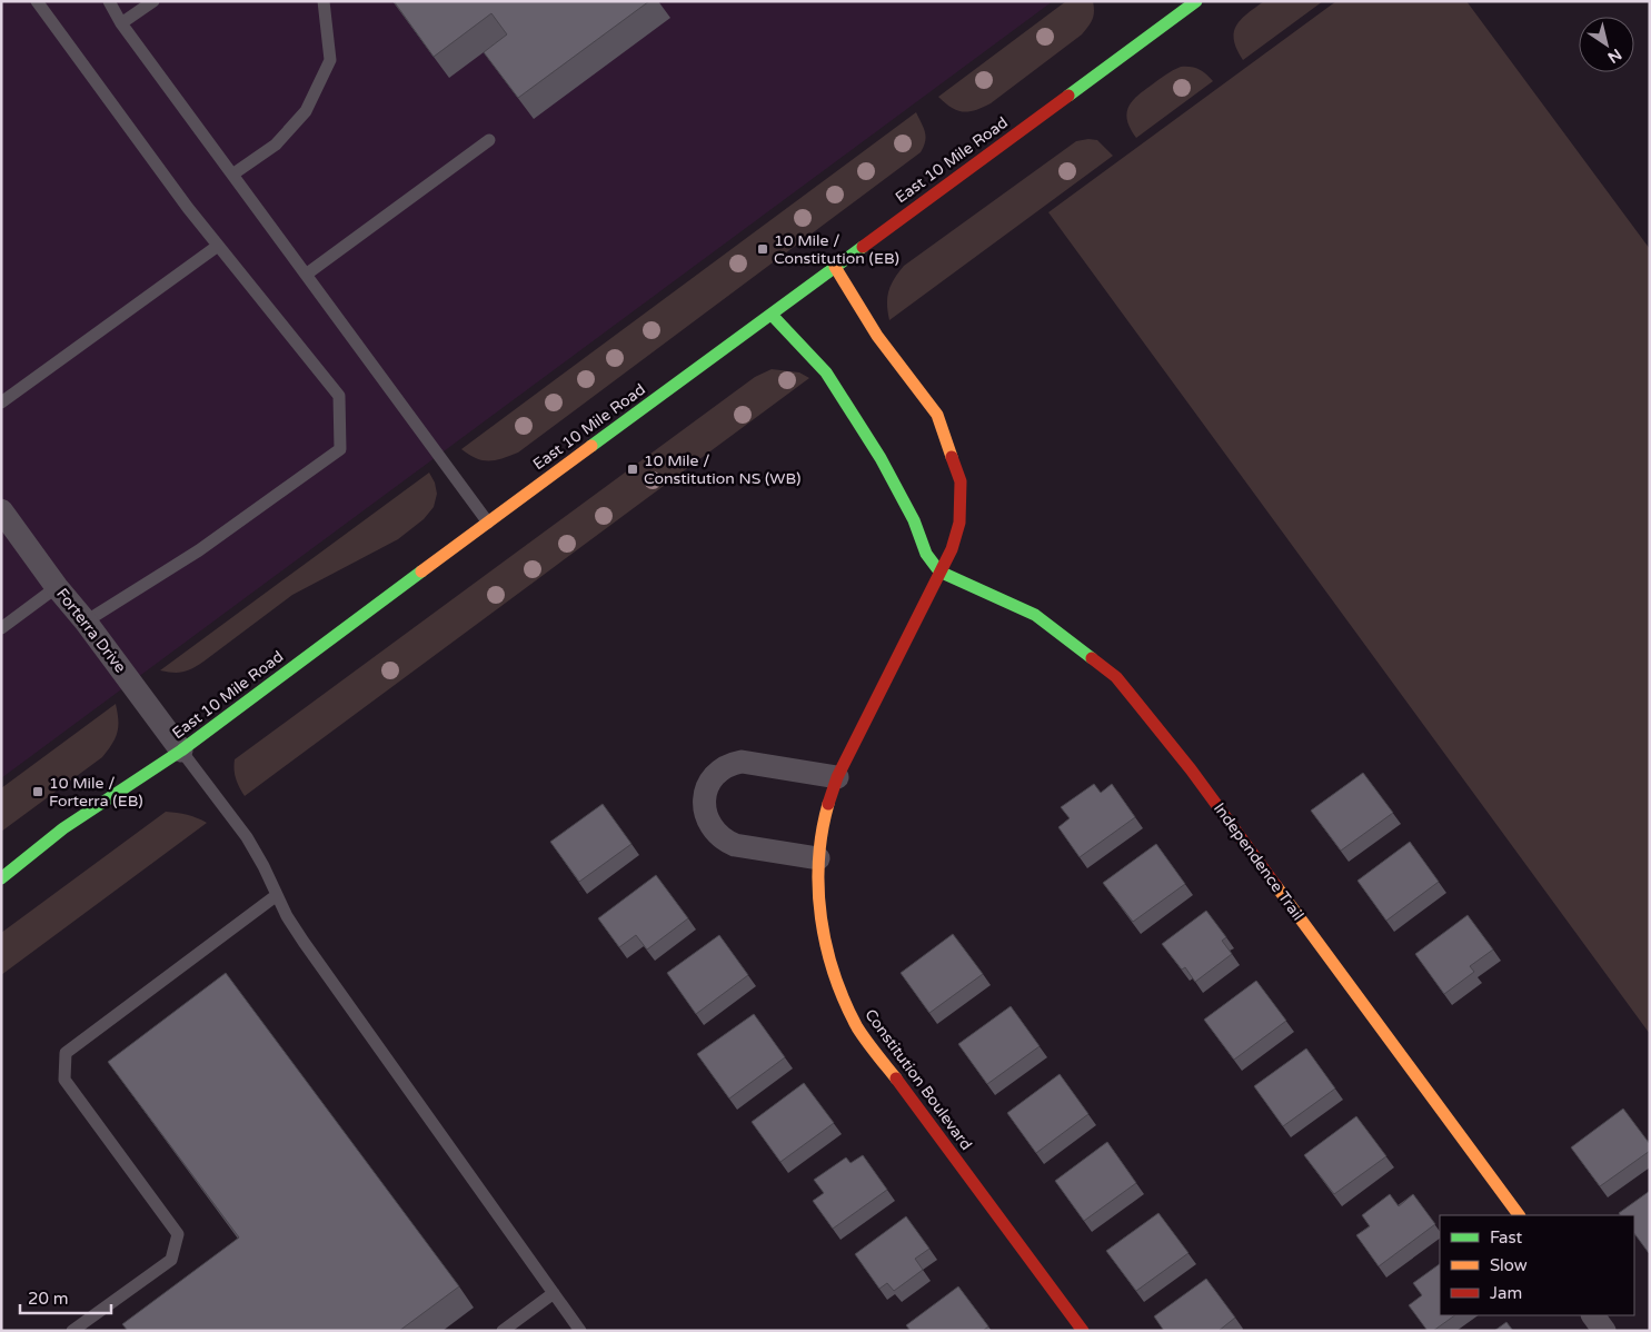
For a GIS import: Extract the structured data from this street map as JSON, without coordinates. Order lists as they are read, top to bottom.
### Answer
{
  "streets": {
    "street": [
      "East 10 Mile Road",
      "Forterra Drive",
      "Independence Trail",
      "Constitution Boulevard"
    ]
  },
  "crossings": [
    ["East 10 Mile Road", "Forterra Drive"],
    ["East 10 Mile Road", "Constitution Boulevard"],
    ["Independence Trail", "Constitution Boulevard"]
  ],
  "places": {
    "transit": ["10 Mile / Constitution (EB)", "10 Mile / Constitution NS (WB)", "10 Mile / Forterra (EB)"]
  },
  "legend": ["Fast", "Slow", "Jam"],
  "scale_bar": "20 m",
  "north": "bottom right"
}
